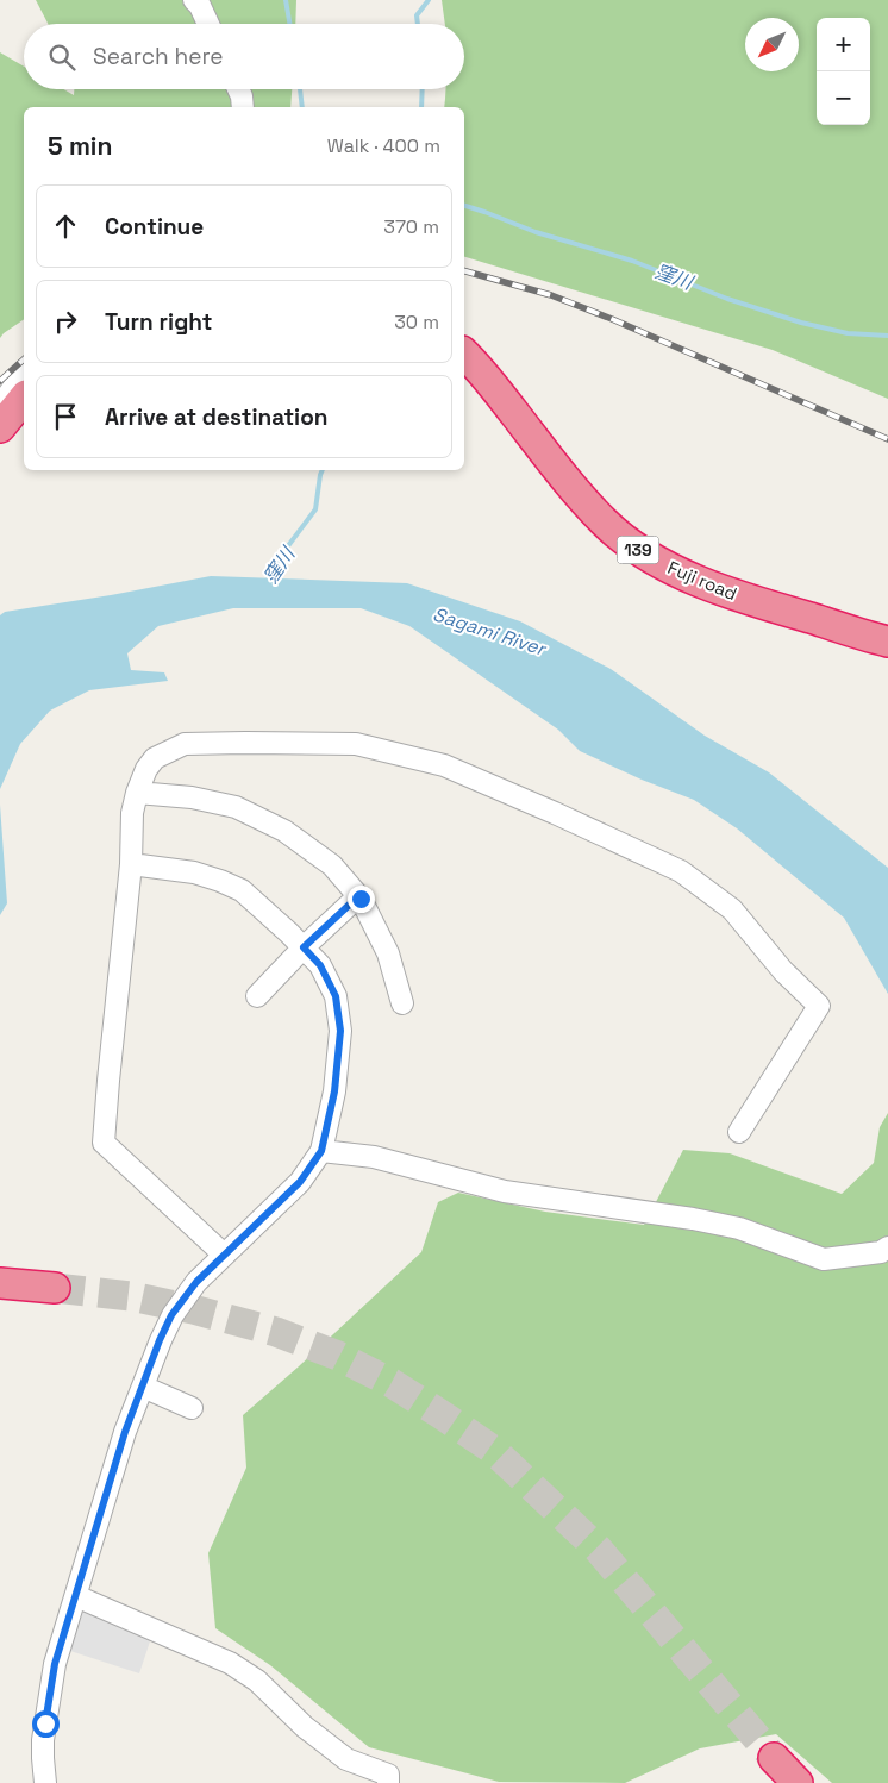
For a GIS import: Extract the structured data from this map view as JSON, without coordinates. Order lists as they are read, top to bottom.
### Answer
{
  "streets": {
    "highway": ["139", "Fuji road"]
  },
  "water": ["窪川", "Sagami River"],
  "north": "bottom left",
  "page": {
    "map_buttons": ["+", "−"],
    "search": "Search here",
    "heading": ["5 min", "Walk · 400 m"],
    "list": [
      ["Continue", "370 m"],
      ["Turn right", "30 m"],
      "Arrive at destination"
    ]
  }
}
